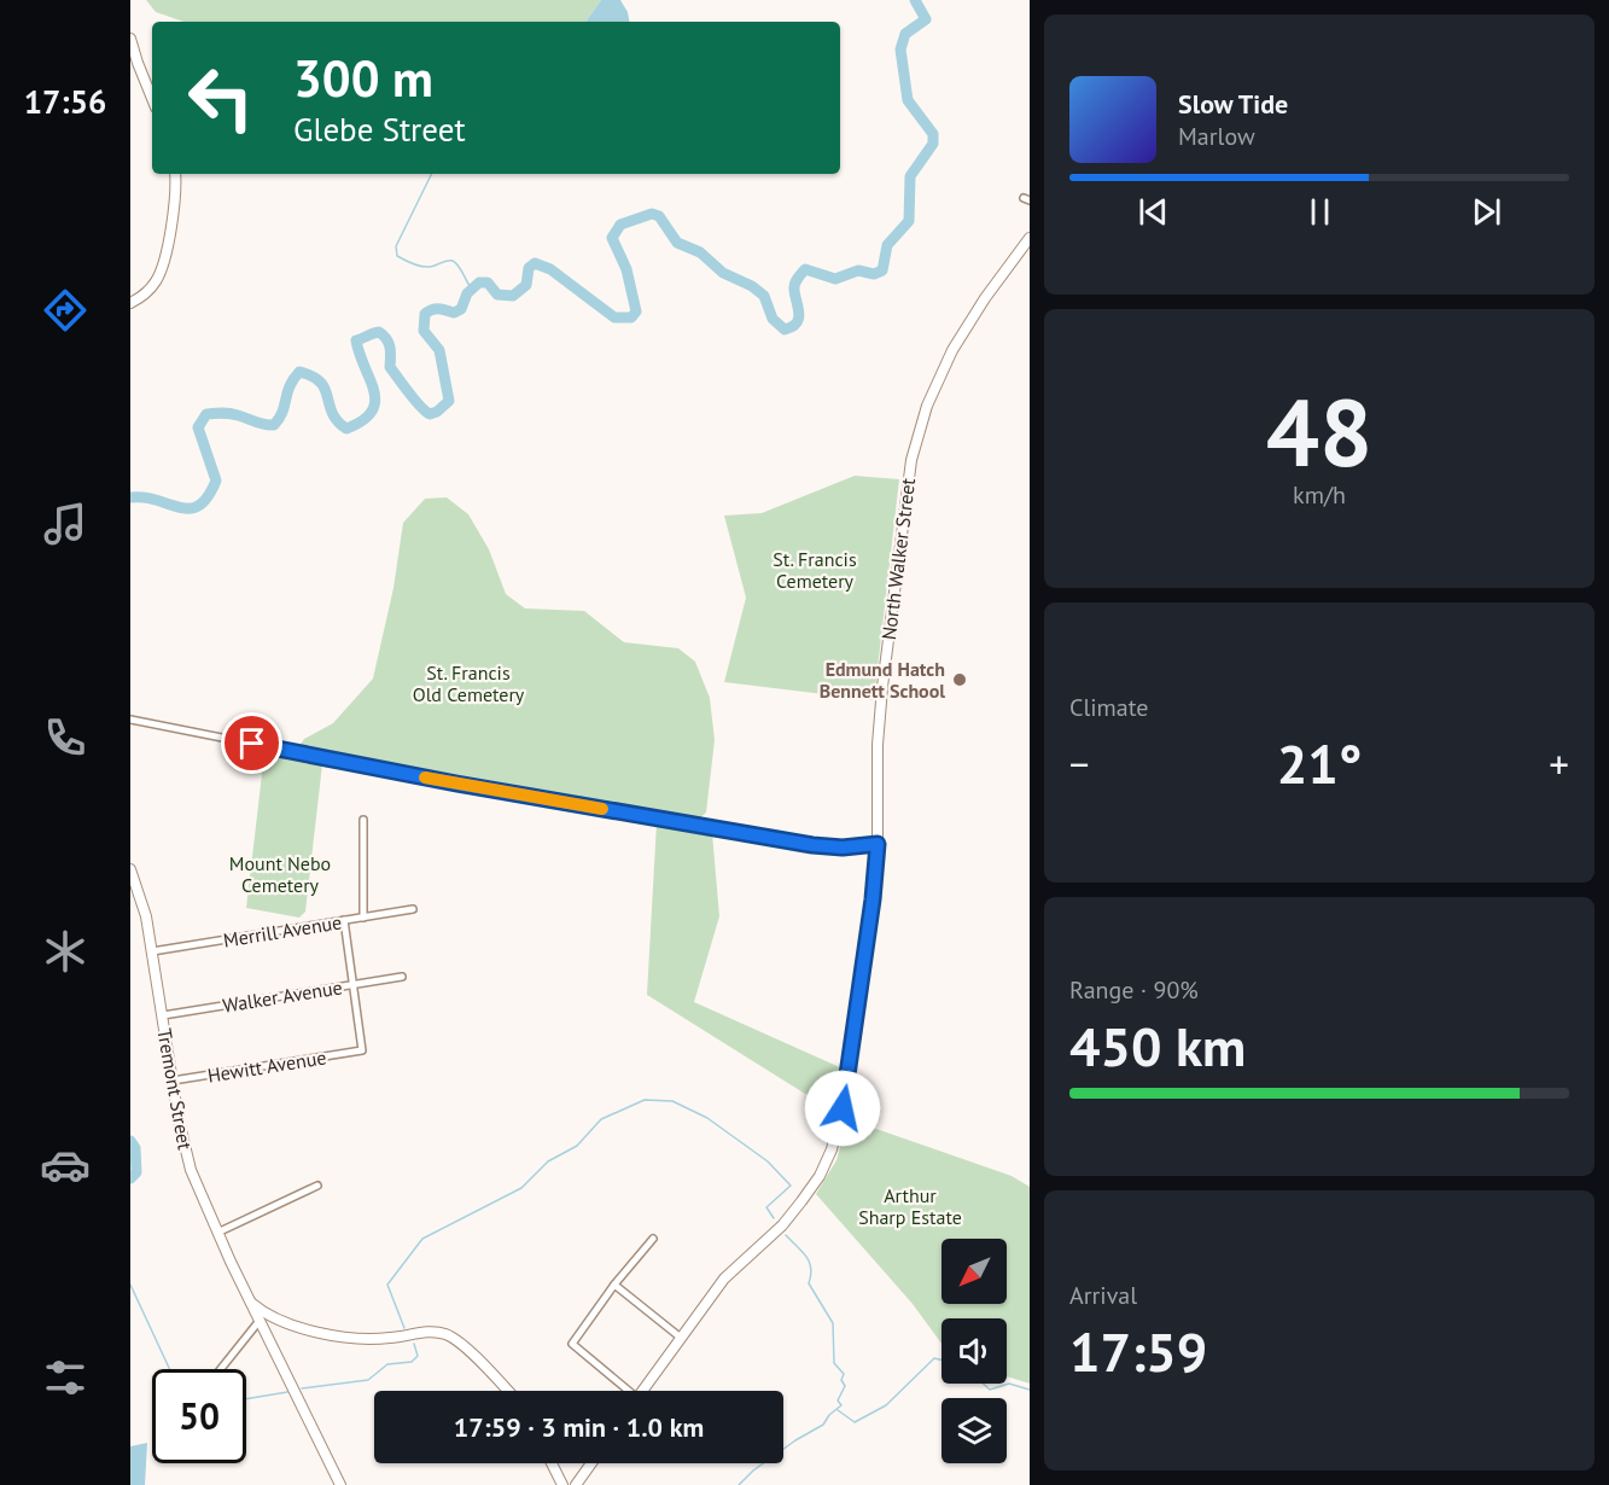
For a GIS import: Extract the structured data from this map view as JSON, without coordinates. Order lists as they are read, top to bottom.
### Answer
{
  "streets": {
    "main road": ["North Walker Street", "Tremont Street"],
    "street": ["Merrill Avenue", "Walker Avenue", "Hewitt Avenue"]
  },
  "crossings": [
    ["Merrill Avenue", "Tremont Street"],
    ["Walker Avenue", "Hewitt Avenue"],
    ["Walker Avenue", "Tremont Street"],
    ["Hewitt Avenue", "Tremont Street"]
  ],
  "parks": [
    "St. Francis Cemetery",
    "St. Francis Old Cemetery",
    "Mount Nebo Cemetery",
    "Arthur Sharp Estate"
  ],
  "places": ["Edmund Hatch Bennett School"],
  "north": "bottom left",
  "page": {
    "tabs": "17:56",
    "turn": ["300 m", "Glebe Street"],
    "song": ["Slow Tide", "Marlow"],
    "tile": [
      ["48", "km/h"],
      "Climate",
      ["Range · 90%", "450 km"],
      ["Arrival", "17:59"]
    ],
    "heat": ["−", "21°", "+"],
    "limit": "50",
    "trip": "17:59 · 3 min · 1.0 km"
  }
}
